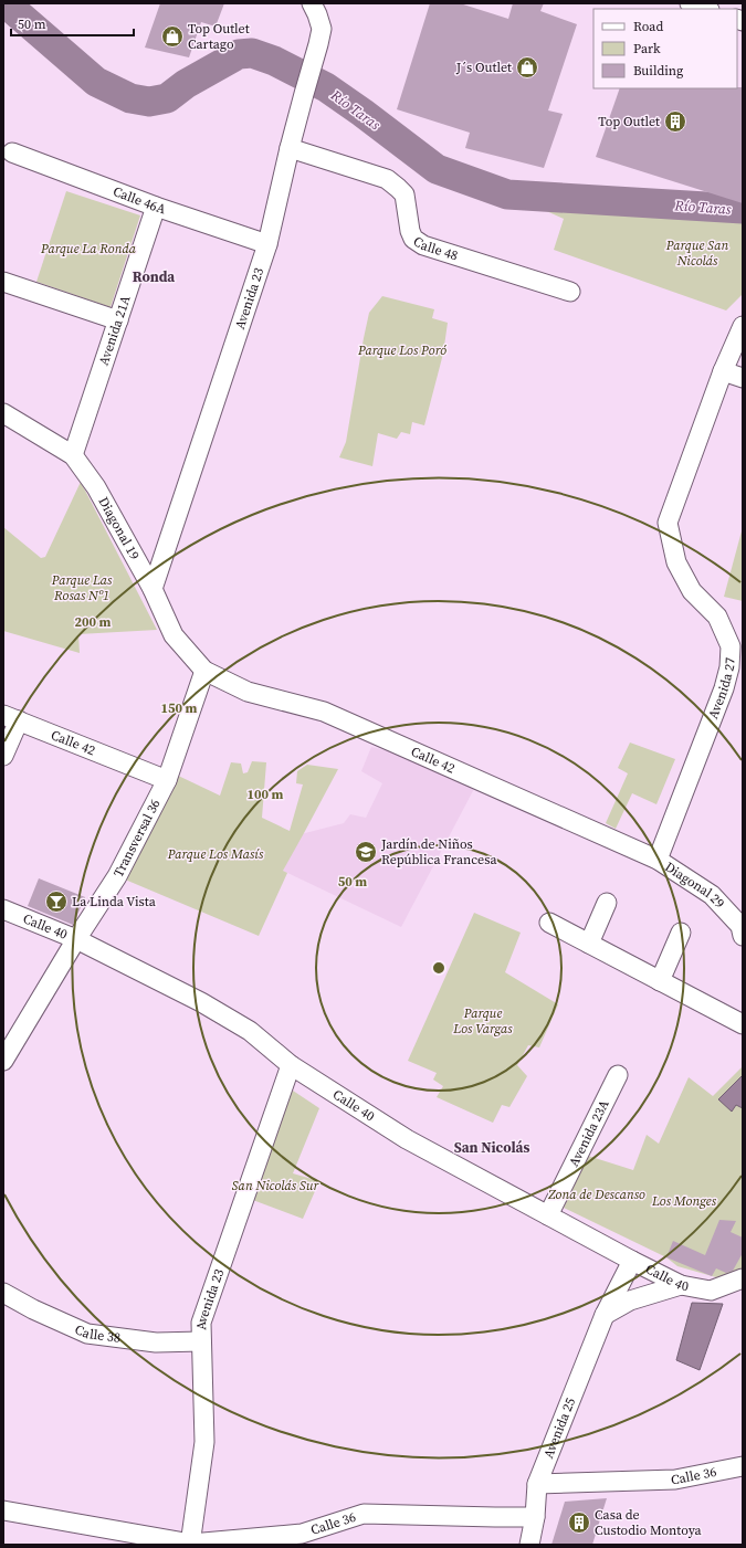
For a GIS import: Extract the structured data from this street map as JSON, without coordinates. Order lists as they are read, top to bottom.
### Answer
{
  "streets": {
    "street": [
      "Calle 46A",
      "Calle 48",
      "Avenida 23",
      "Avenida 21A",
      "Diagonal 19",
      "Avenida 27",
      "Calle 42",
      "Transversal 36",
      "Diagonal 29",
      "Calle 40",
      "Avenida 23A",
      "Calle 38",
      "Avenida 25",
      "Calle 36"
    ]
  },
  "crossings": [
    ["Calle 46A", "Avenida 23"],
    ["Calle 46A", "Avenida 21A"],
    ["Calle 48", "Avenida 23"],
    ["Avenida 23", "Diagonal 19"],
    ["Avenida 23", "Calle 40"],
    ["Avenida 23", "Calle 38"],
    ["Avenida 23", "Calle 36"],
    ["Avenida 21A", "Diagonal 19"],
    ["Diagonal 19", "Calle 42"],
    ["Diagonal 19", "Transversal 36"],
    ["Avenida 27", "Calle 42"],
    ["Avenida 27", "Diagonal 29"],
    ["Calle 42", "Transversal 36"],
    ["Calle 42", "Diagonal 29"],
    ["Transversal 36", "Calle 40"],
    ["Calle 40", "Avenida 23A"],
    ["Calle 40", "Avenida 25"],
    ["Avenida 25", "Calle 36"]
  ],
  "districts": ["Ronda", "San Nicolás"],
  "water": ["Río Taras"],
  "parks": [
    "Parque San Nicolás",
    "Parque La Ronda",
    "Parque Los Poró",
    "Parque Las Rosas Nº1",
    "Parque Los Masís",
    "Parque Los Vargas",
    "San Nicolás Sur",
    "Zona de Descanso",
    "Los Monges"
  ],
  "places": {
    "shop": ["Top Outlet Cartago", "J´s Outlet"],
    "building": ["Top Outlet", "Casa de Custodio Montoya"],
    "school or university": ["Jardín de Niños República Francesa"],
    "bar": ["La Linda Vista"]
  },
  "legend": ["Road", "Park", "Building"],
  "scale_bar": "50 m",
  "rings": [
    "200 m",
    "150 m",
    "100 m",
    "50 m"
  ]
}
